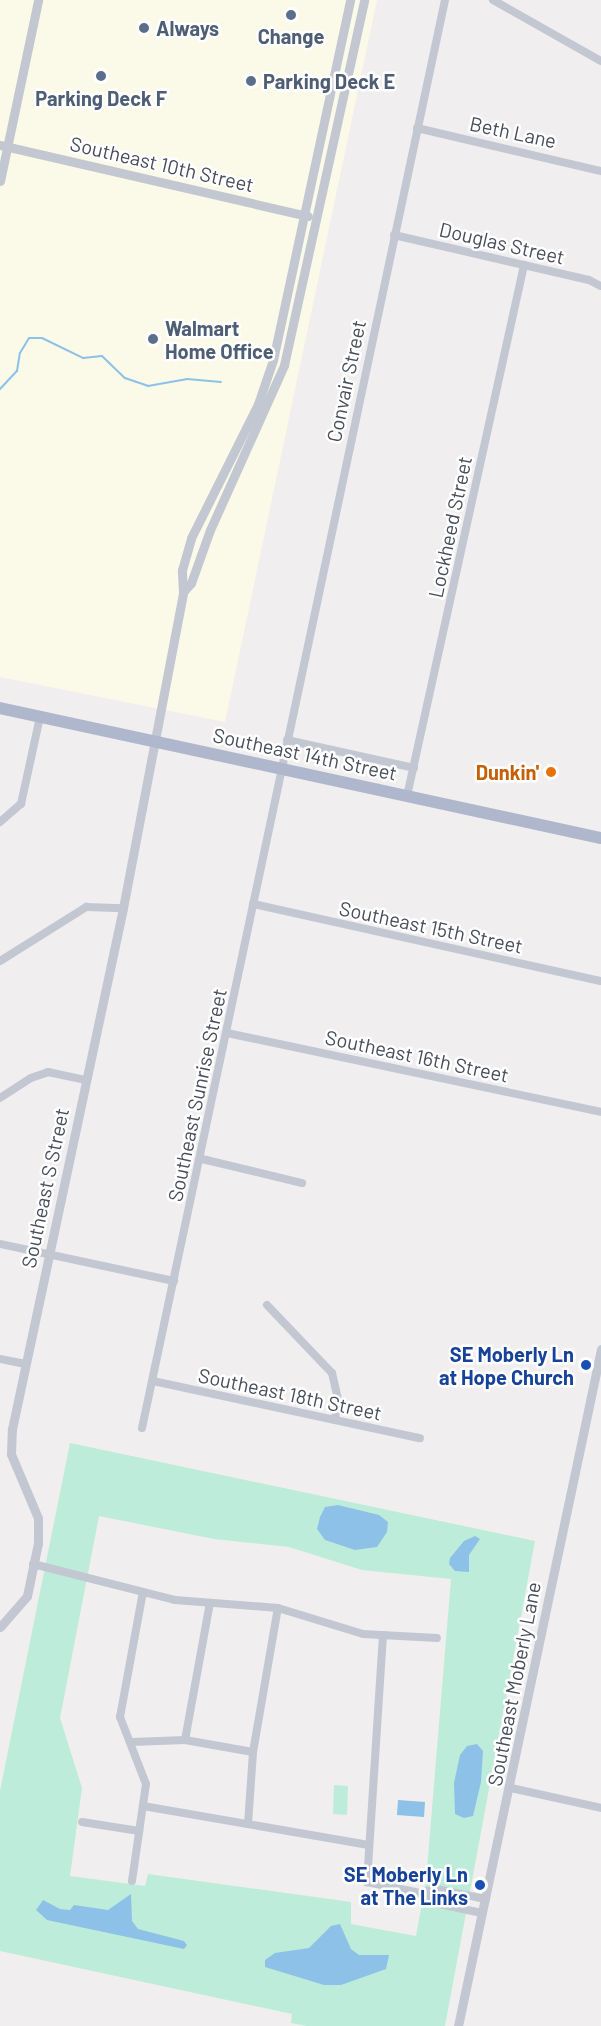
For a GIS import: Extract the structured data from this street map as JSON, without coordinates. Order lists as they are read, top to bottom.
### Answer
{
  "streets": {
    "main road": ["Southeast 14th Street"],
    "street": [
      "Beth Lane",
      "Southeast 10th Street",
      "Douglas Street",
      "Convair Street",
      "Lockheed Street",
      "Southeast 15th Street",
      "Southeast 16th Street",
      "Southeast Sunrise Street",
      "Southeast S Street",
      "Southeast 18th Street",
      "Southeast Moberly Lane"
    ]
  },
  "crossings": [
    ["Beth Lane", "Convair Street"],
    ["Douglas Street", "Convair Street"],
    ["Douglas Street", "Lockheed Street"],
    ["Convair Street", "Southeast 14th Street"],
    ["Convair Street", "Southeast Sunrise Street"],
    ["Lockheed Street", "Southeast 14th Street"],
    ["Southeast 14th Street", "Southeast Sunrise Street"],
    ["Southeast 14th Street", "Southeast S Street"],
    ["Southeast 15th Street", "Southeast Sunrise Street"],
    ["Southeast 16th Street", "Southeast Sunrise Street"],
    ["Southeast Sunrise Street", "Southeast 18th Street"]
  ],
  "places": [
    "Change",
    "Always",
    "Parking Deck F",
    "Parking Deck E",
    "Walmart Home Office",
    "Dunkin'",
    "SE Moberly Ln at Hope Church",
    "SE Moberly Ln at The Links"
  ]
}
